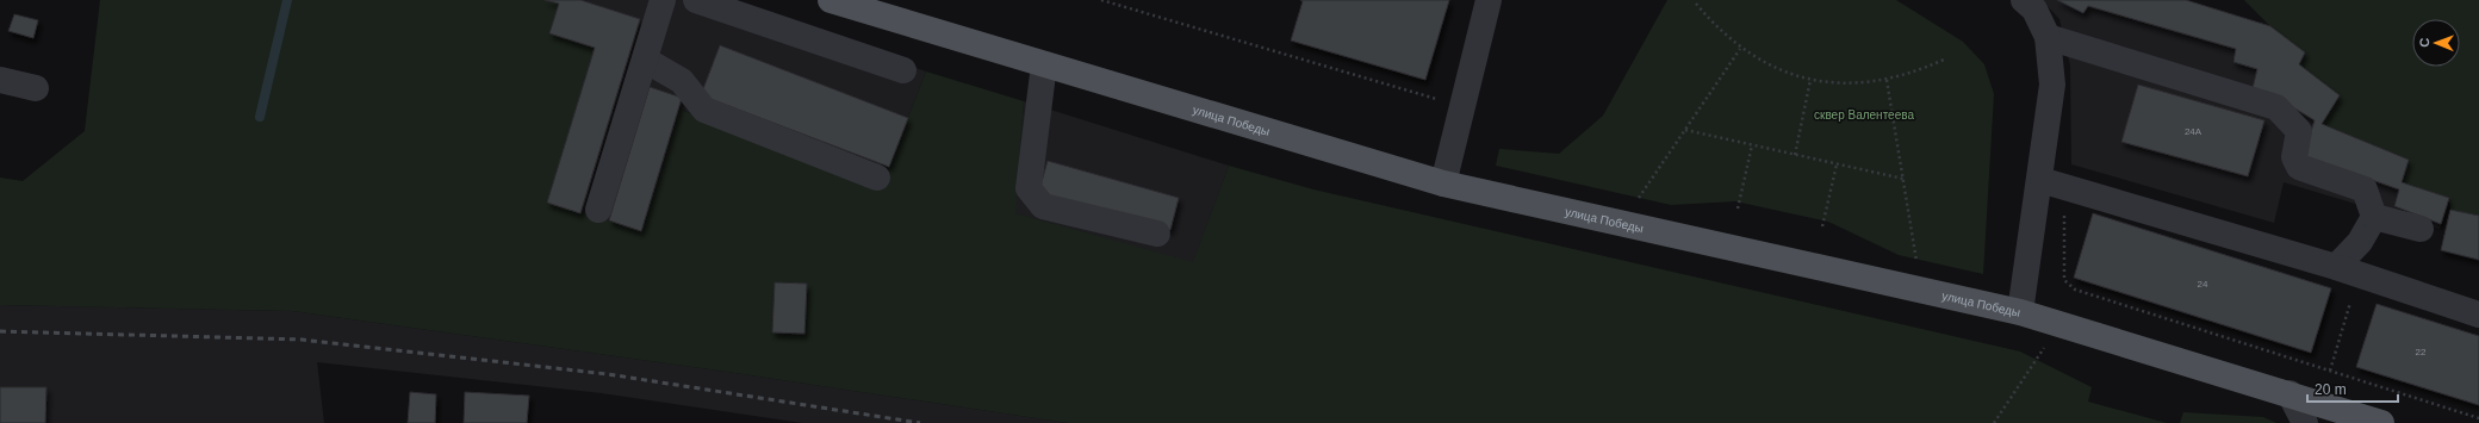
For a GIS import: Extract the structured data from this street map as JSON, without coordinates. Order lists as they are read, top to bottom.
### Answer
{
  "streets": {
    "main road": ["улица Победы"]
  },
  "parks": ["сквер Валентеева"],
  "house_numbers": ["24А", "24", "22"],
  "scale_bar": "20 m",
  "north": "left"
}
